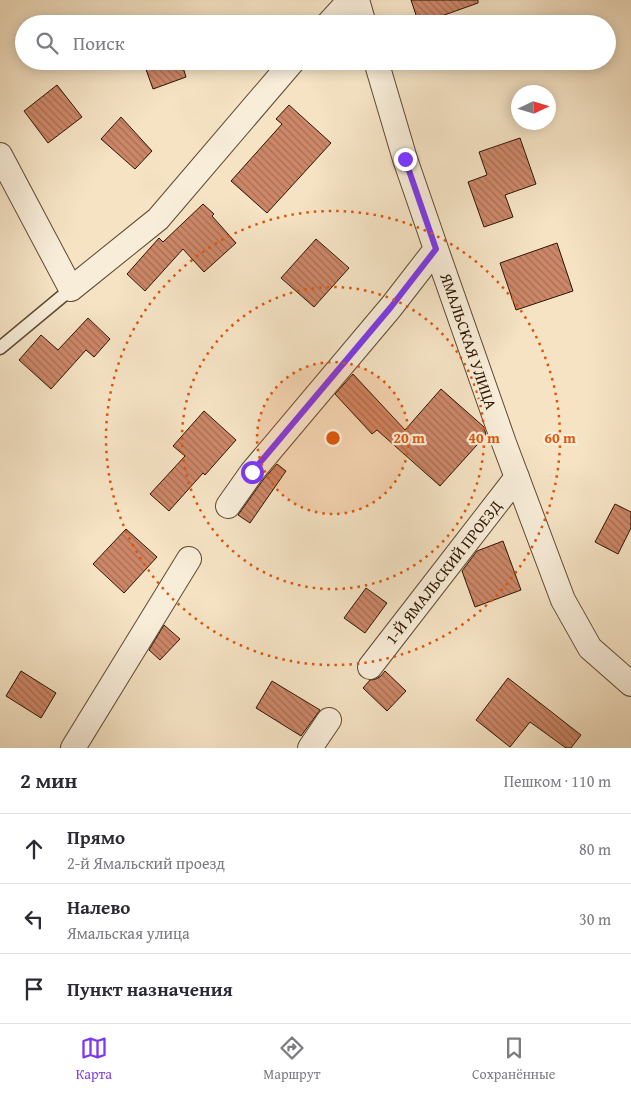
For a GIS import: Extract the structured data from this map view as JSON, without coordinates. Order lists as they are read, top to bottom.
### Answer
{
  "streets": {
    "street": ["ЯМАЛЬСКАЯ УЛИЦА", "1-Й ЯМАЛЬСКИЙ ПРОЕЗД"]
  },
  "crossings": [
    ["ЯМАЛЬСКАЯ УЛИЦА", "1-Й ЯМАЛЬСКИЙ ПРОЕЗД"]
  ],
  "north": "right",
  "page": {
    "search": "Поиск",
    "heading": ["2 мин", "Пешком · 110 m"],
    "list": [
      ["Прямо", "2-й Ямальский проезд", "80 m"],
      ["Налево", "Ямальская улица", "30 m"],
      "Пункт назначения"
    ],
    "nav": ["Карта", "Маршрут", "Сохранённые"]
  },
  "rings": ["20 m", "40 m", "60 m"]
}
